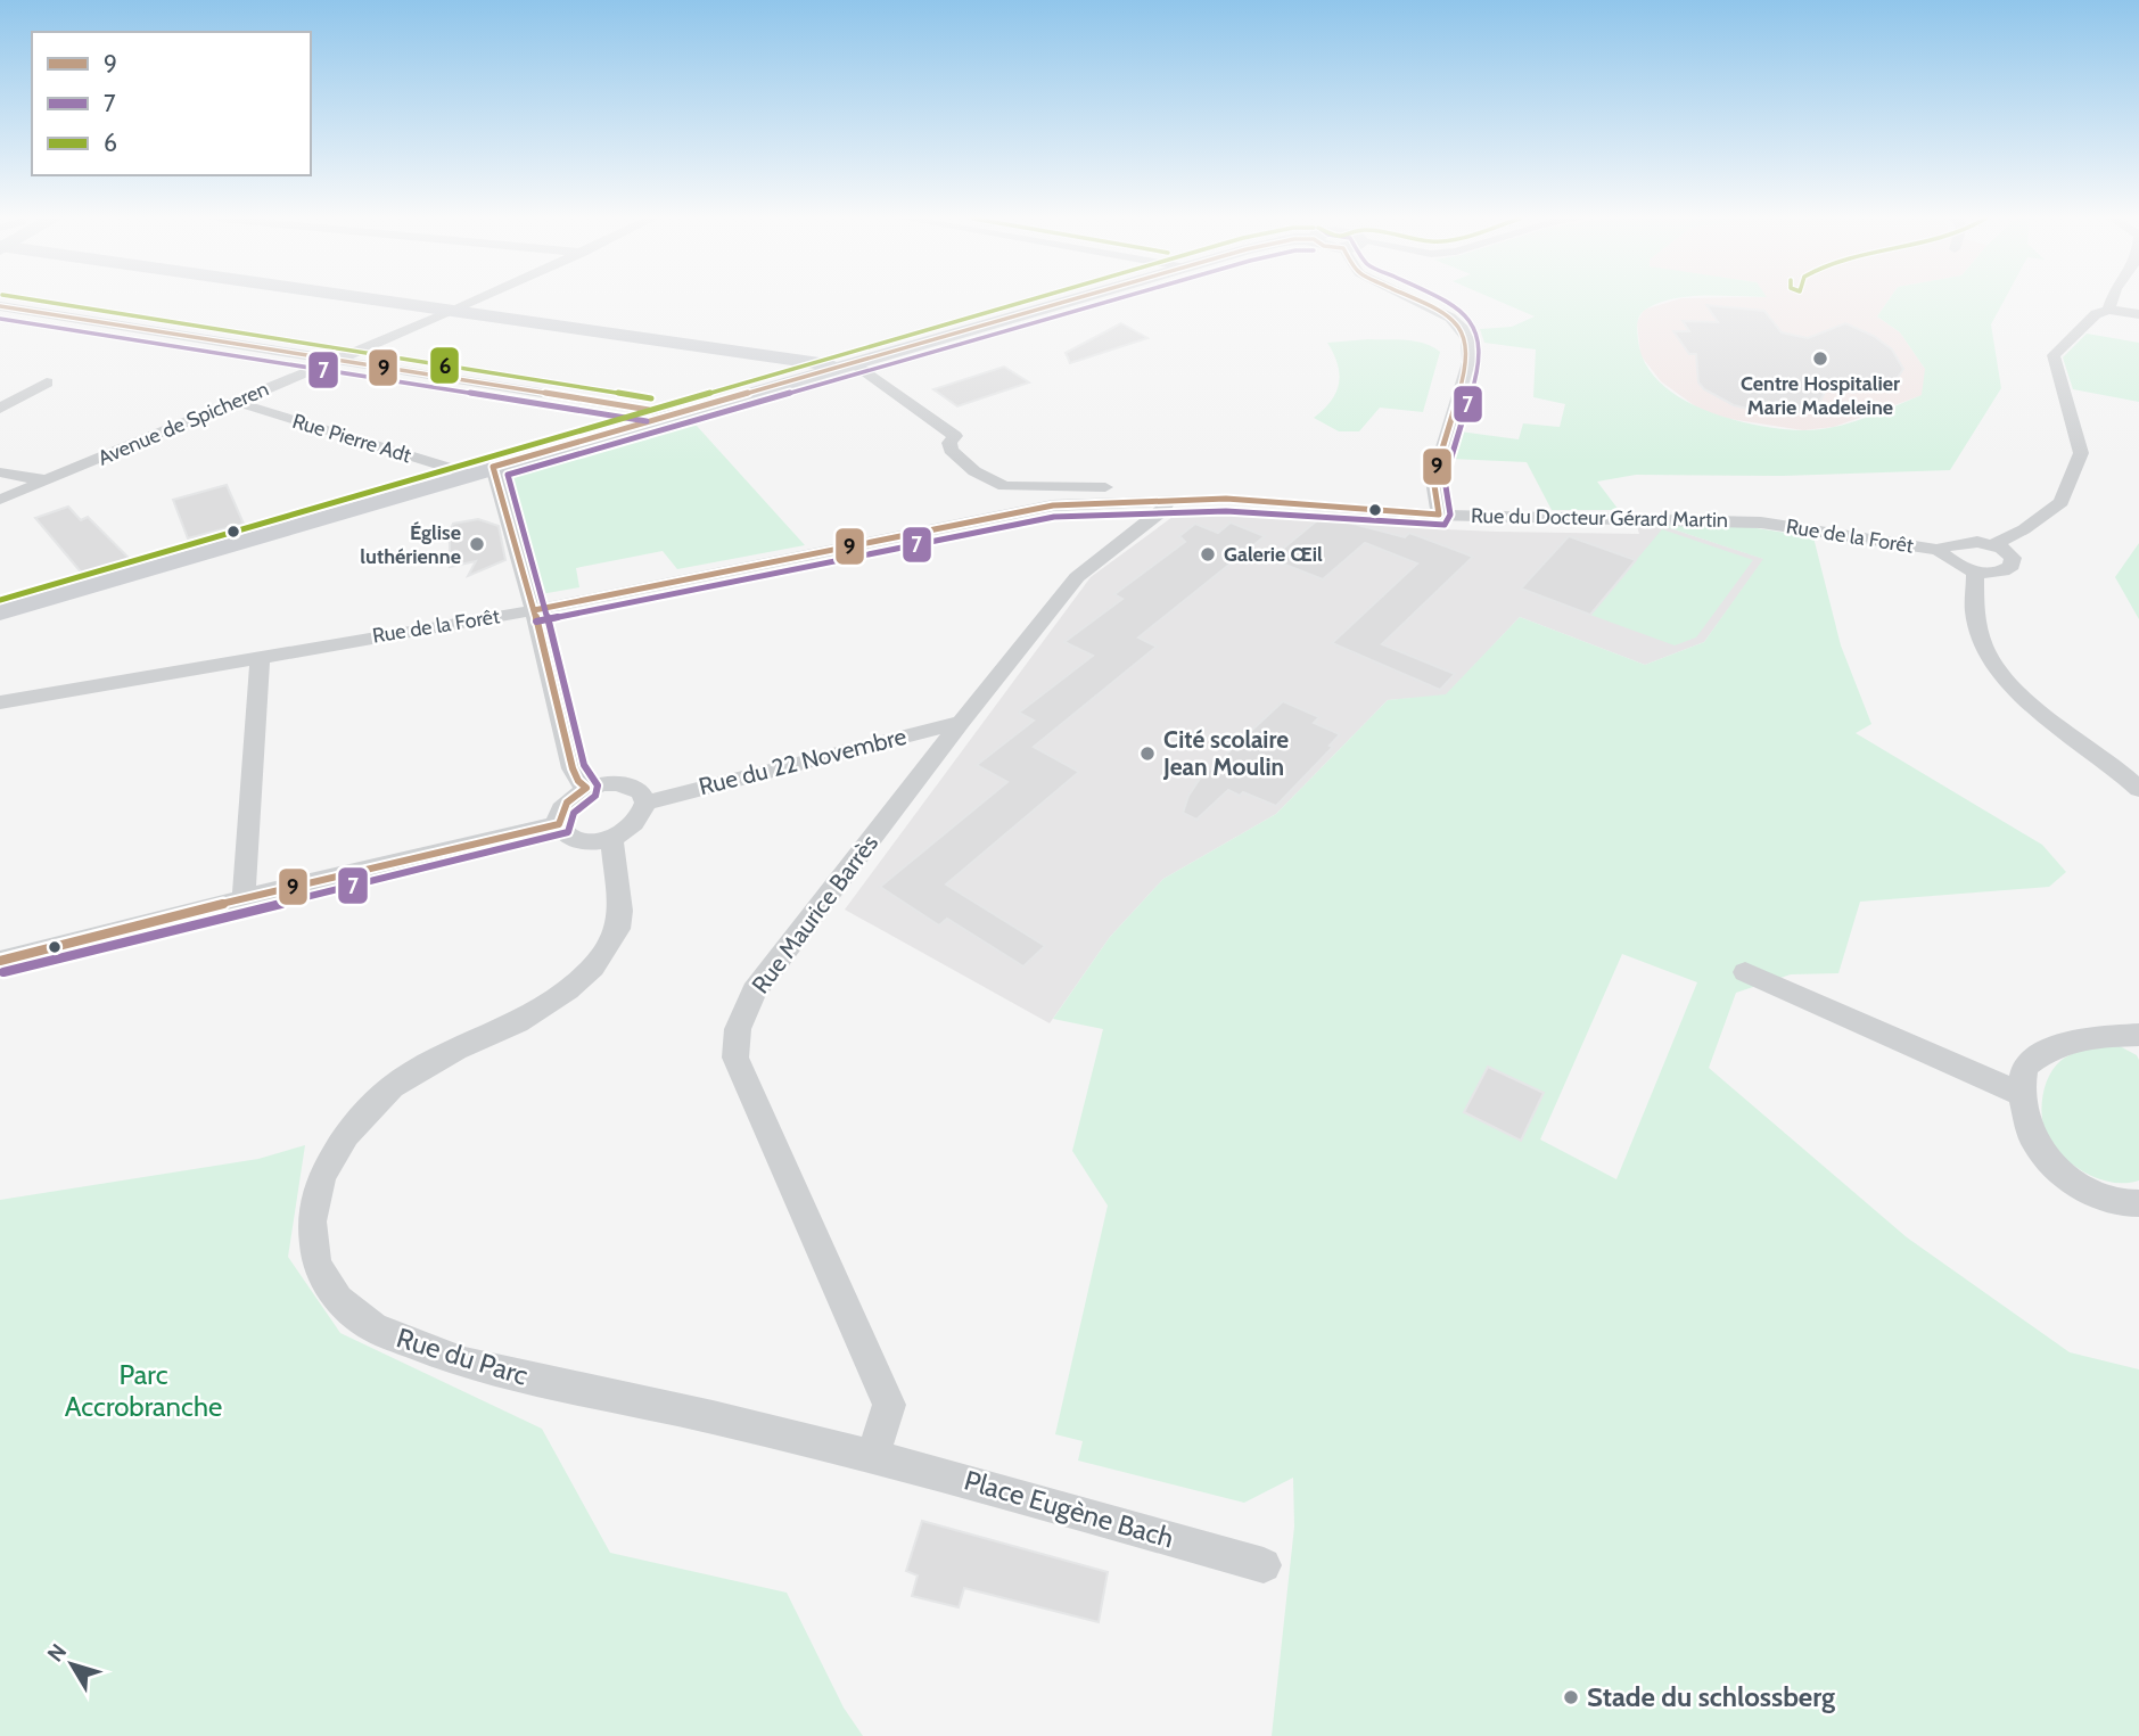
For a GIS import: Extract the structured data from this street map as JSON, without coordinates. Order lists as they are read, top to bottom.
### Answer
{
  "streets": {
    "street": [
      "Avenue de Spicheren",
      "Rue Pierre Adt",
      "Rue du Docteur Gérard Martin",
      "Rue de la Forêt",
      "Rue du 22 Novembre",
      "Rue Maurice Barrès",
      "Rue du Parc",
      "Place Eugène Bach"
    ]
  },
  "crossings": [
    ["Avenue de Spicheren", "Rue Pierre Adt"],
    ["Rue du Docteur Gérard Martin", "Rue de la Forêt"],
    ["Rue de la Forêt", "Rue Maurice Barrès"],
    ["Rue du 22 Novembre", "Rue Maurice Barrès"],
    ["Rue du 22 Novembre", "Rue du Parc"],
    ["Rue Maurice Barrès", "Rue du Parc"],
    ["Rue Maurice Barrès", "Place Eugène Bach"],
    ["Rue du Parc", "Place Eugène Bach"]
  ],
  "parks": ["Parc Accrobranche"],
  "places": [
    "Centre Hospitalier Marie Madeleine",
    "Église luthérienne",
    "Galerie Œil",
    "Cité scolaire Jean Moulin",
    "Stade du schlossberg"
  ],
  "lines": ["transit line 9", "transit line 7", "transit line 6"],
  "legend": ["9", "7", "6"],
  "north": "top left"
}
